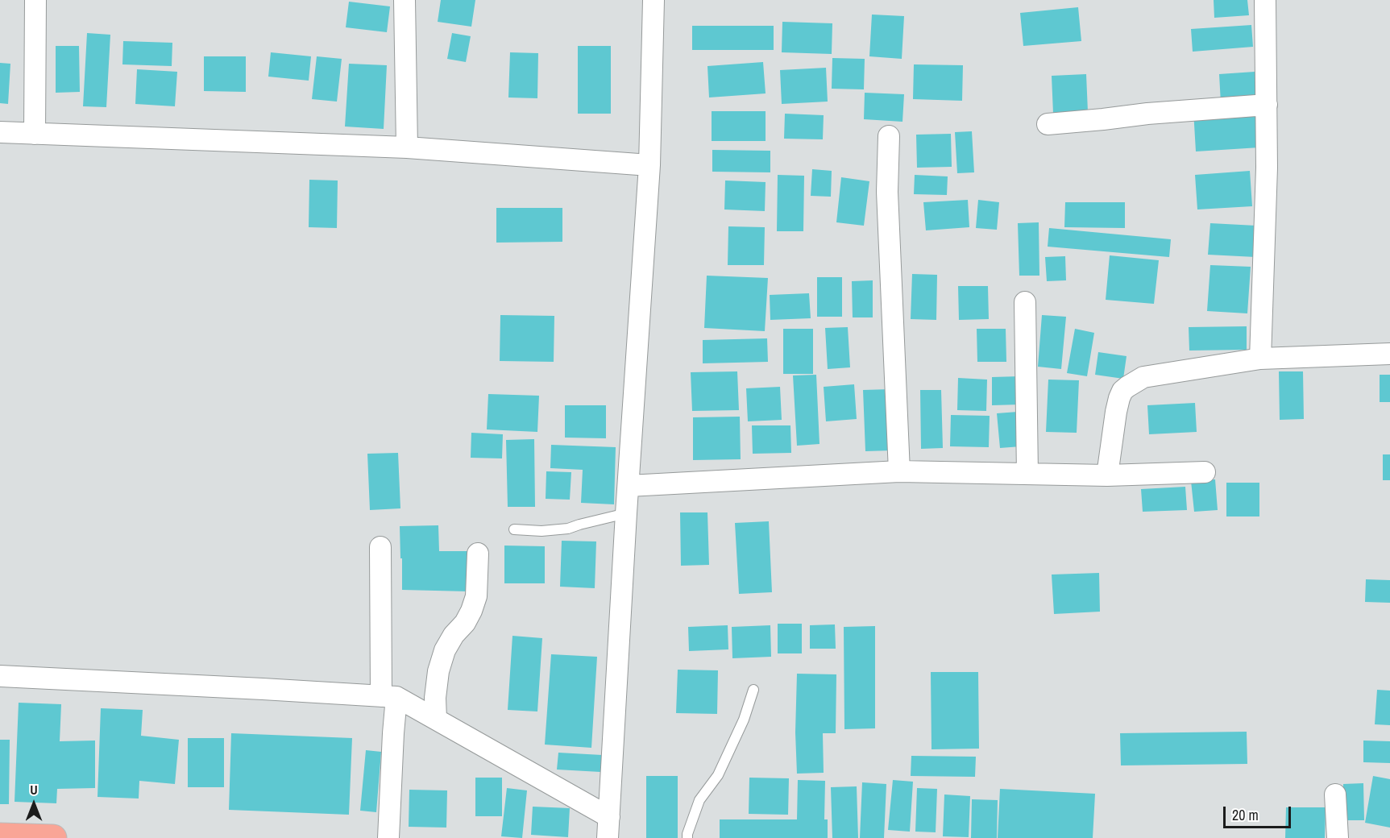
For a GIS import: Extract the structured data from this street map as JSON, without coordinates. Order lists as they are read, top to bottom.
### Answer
{
  "scale_bar": "20 m",
  "north": "top"
}
